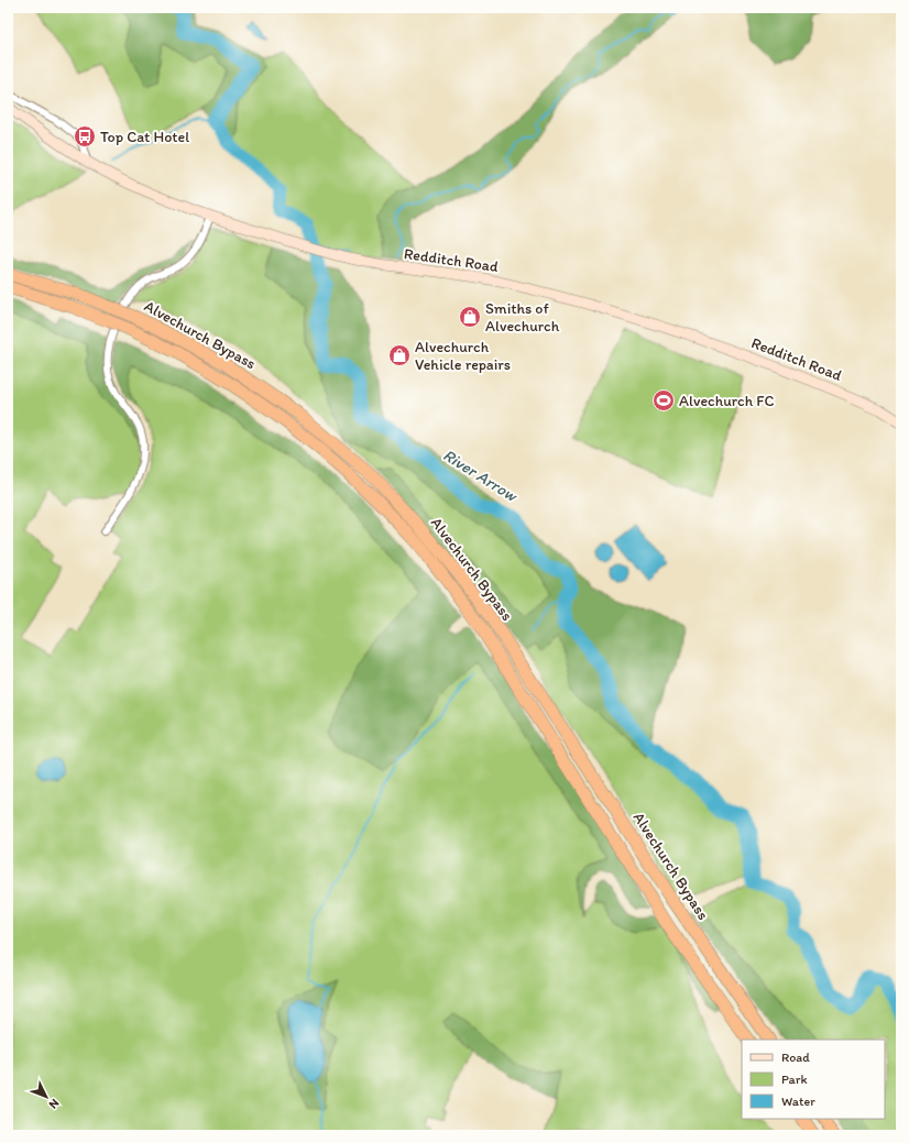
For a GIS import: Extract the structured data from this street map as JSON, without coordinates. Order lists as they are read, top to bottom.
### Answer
{
  "streets": {
    "highway": ["Alvechurch Bypass"],
    "main road": ["Redditch Road"]
  },
  "water": ["River Arrow"],
  "places": {
    "bus stop": ["Top Cat Hotel"],
    "shop": ["Smiths of Alvechurch", "Alvechurch Vehicle repairs"],
    "sports": ["Alvechurch FC"]
  },
  "legend": ["Road", "Park", "Water"],
  "north": "bottom right"
}
